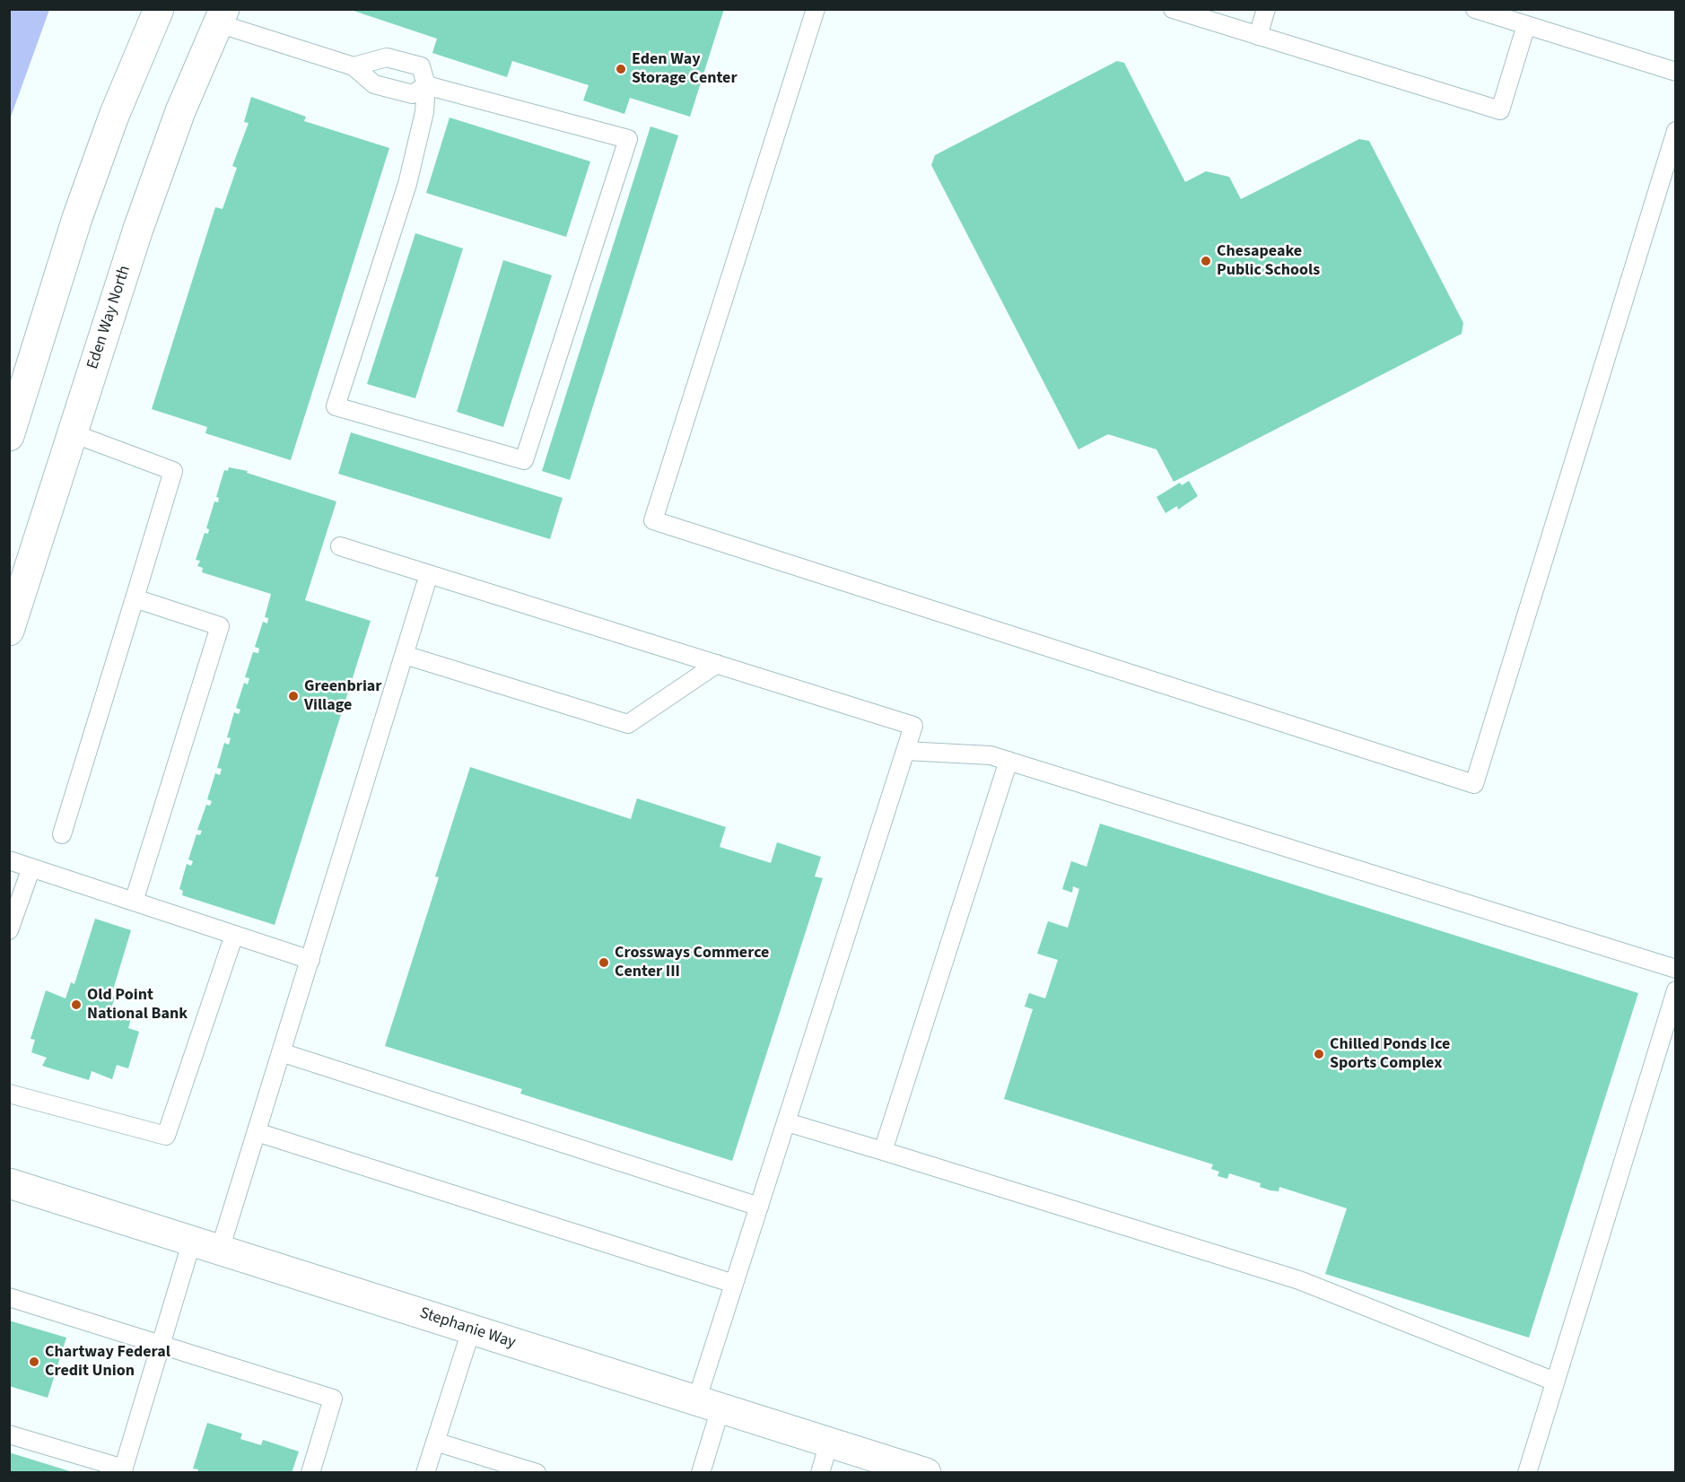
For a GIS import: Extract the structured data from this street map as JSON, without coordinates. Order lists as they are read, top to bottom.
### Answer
{
  "streets": {
    "street": ["Eden Way North", "Stephanie Way"]
  },
  "places": [
    "Eden Way Storage Center",
    "Chesapeake Public Schools",
    "Greenbriar Village",
    "Crossways Commerce Center III",
    "Old Point National Bank",
    "Chilled Ponds Ice Sports Complex",
    "Chartway Federal Credit Union"
  ]
}
